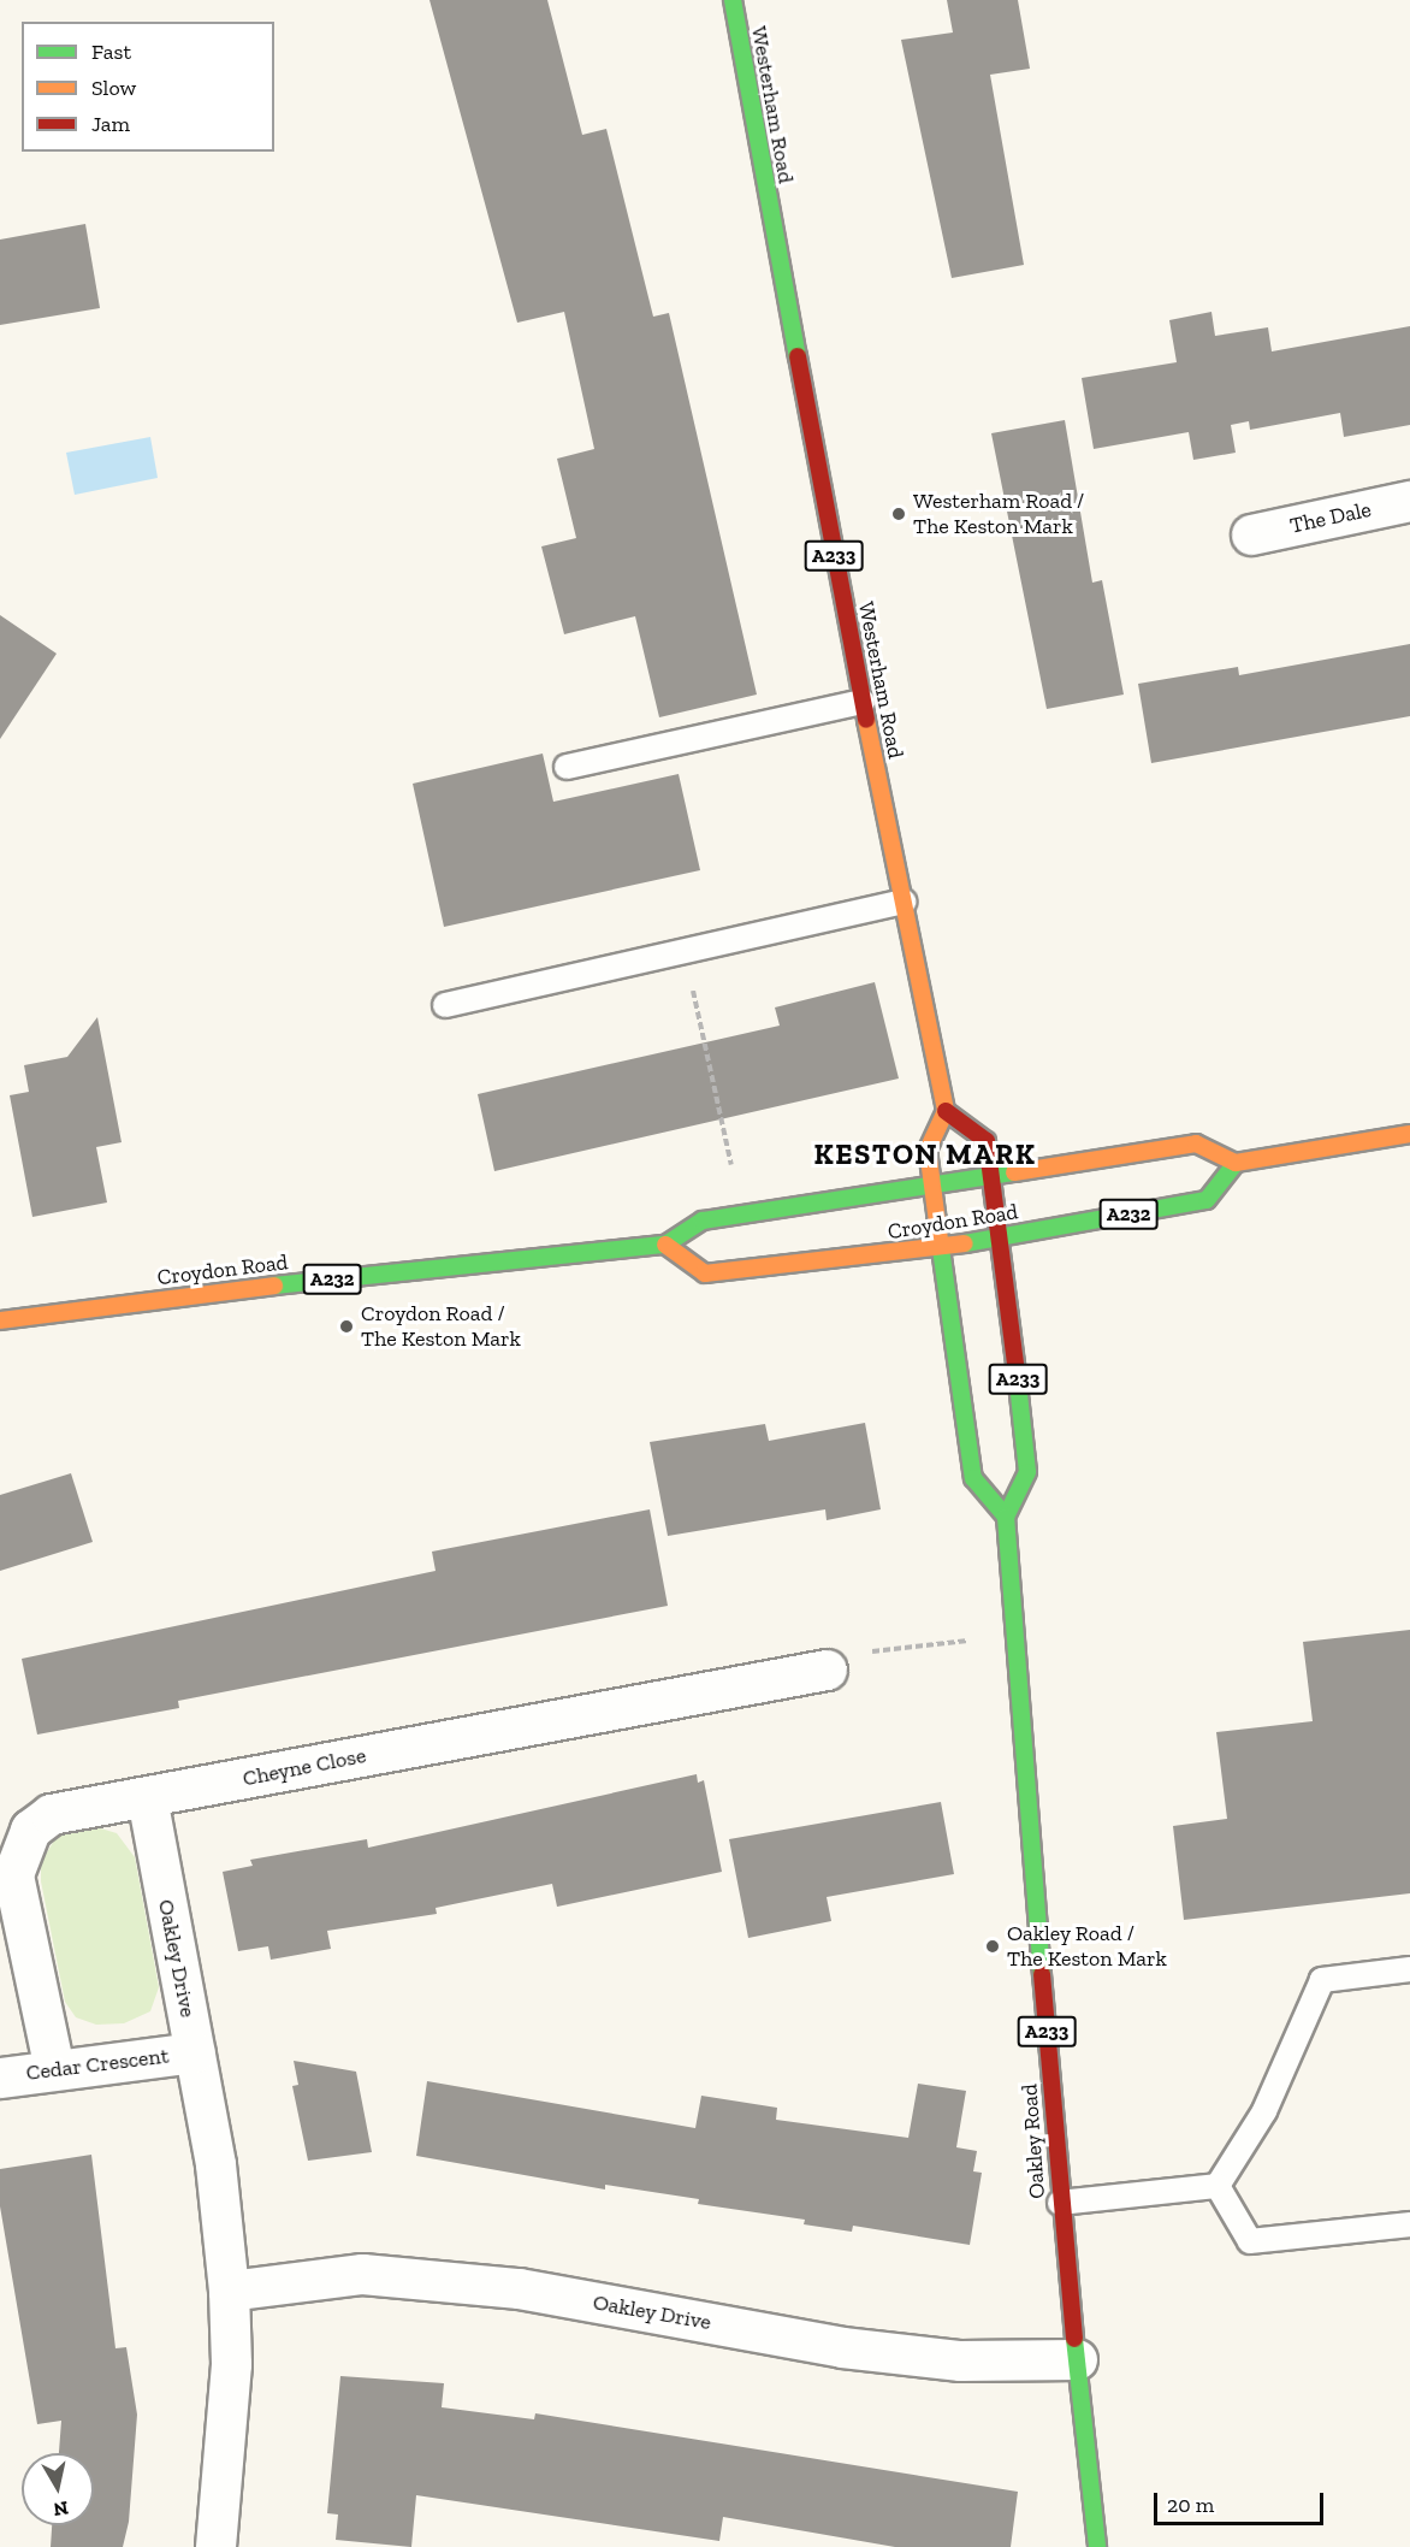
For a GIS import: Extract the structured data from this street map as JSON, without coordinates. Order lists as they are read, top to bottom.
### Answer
{
  "streets": {
    "main road": [
      "Westerham Road",
      "A233",
      "A232",
      "Croydon Road",
      "Oakley Road"
    ],
    "street": [
      "The Dale",
      "Cheyne Close",
      "Oakley Drive",
      "Cedar Crescent"
    ]
  },
  "crossings": [
    ["Westerham Road", "A233"],
    ["A233", "Croydon Road"],
    ["A233", "Oakley Road"],
    ["Cheyne Close", "Oakley Drive"],
    ["Cheyne Close", "Cedar Crescent"],
    ["Oakley Drive", "Cedar Crescent"],
    ["Oakley Drive", "Oakley Road"]
  ],
  "districts": ["KESTON MARK"],
  "places": ["Westerham Road / The Keston Mark", "Croydon Road / The Keston Mark", "Oakley Road / The Keston Mark"],
  "legend": ["Fast", "Slow", "Jam"],
  "scale_bar": "20 m",
  "north": "bottom"
}
